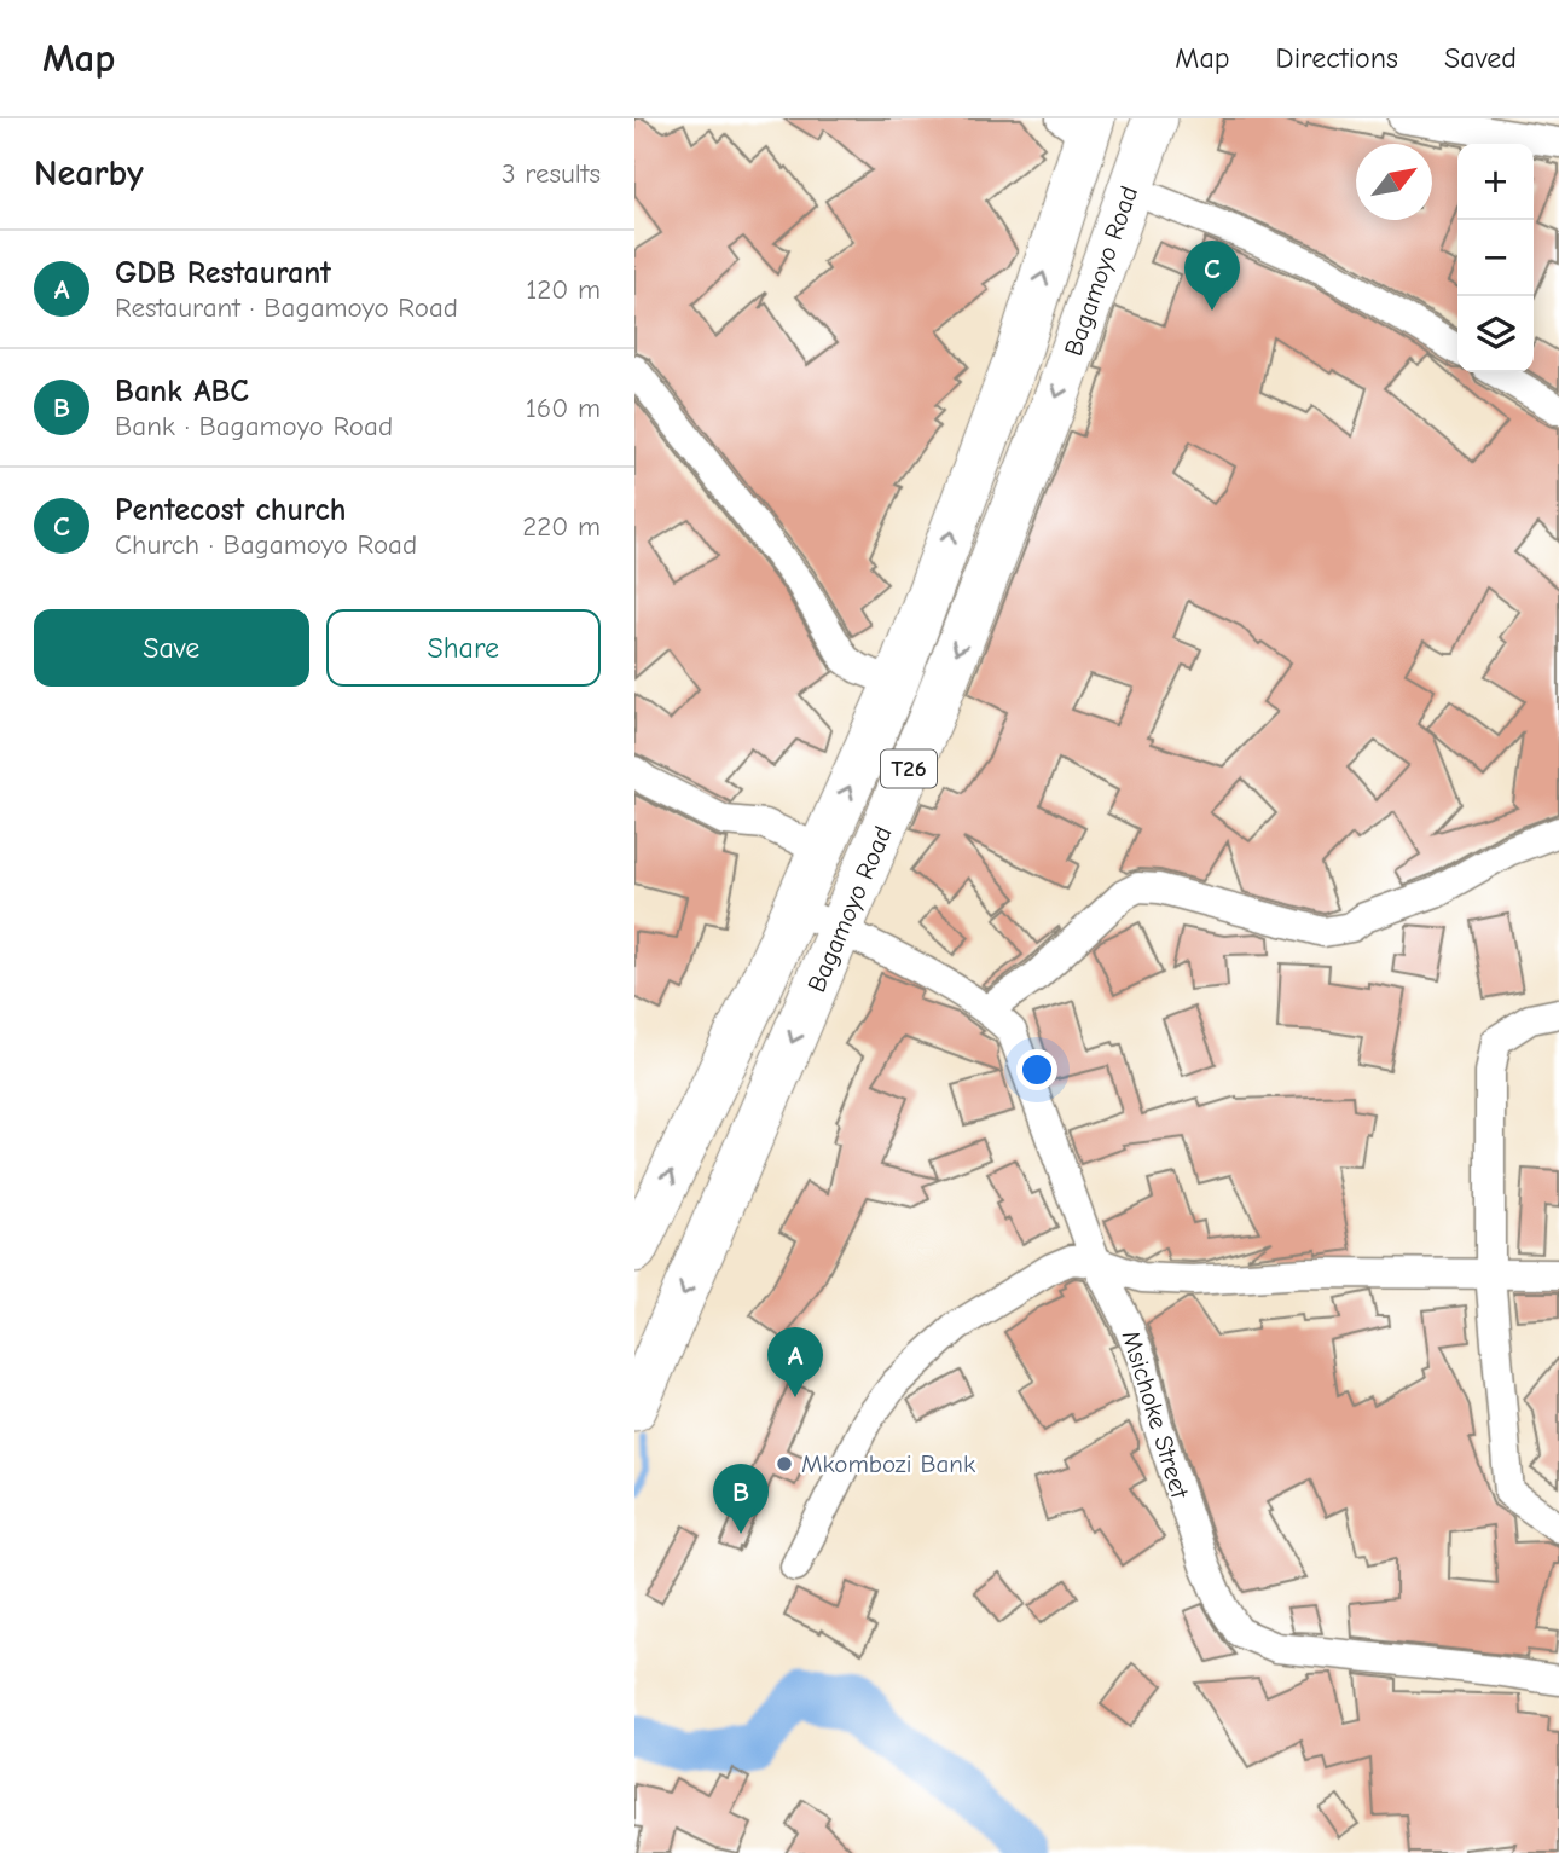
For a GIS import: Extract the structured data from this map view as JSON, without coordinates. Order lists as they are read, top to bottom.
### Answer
{
  "streets": {
    "highway": ["Bagamoyo Road", "T26"],
    "street": ["Msichoke Street"]
  },
  "crossings": [
    ["Bagamoyo Road", "Msichoke Street"]
  ],
  "places": ["Mkombozi Bank"],
  "north": "top right",
  "page": {
    "header": "Map",
    "nav": ["Map", "Directions", "Saved"],
    "heading": ["Nearby", "3 results"],
    "map_buttons": ["+", "−"],
    "list": [
      {
        "mark": "A",
        "name": "GDB Restaurant",
        "note": "Restaurant · Bagamoyo Road",
        "value": "120 m"
      },
      {
        "mark": "B",
        "name": "Bank ABC",
        "note": "Bank · Bagamoyo Road",
        "value": "160 m"
      },
      {
        "mark": "C",
        "name": "Pentecost church",
        "note": "Church · Bagamoyo Road",
        "value": "220 m"
      }
    ],
    "pins": ["C", "A", "B"],
    "buttons": ["Save", "Share"]
  }
}
